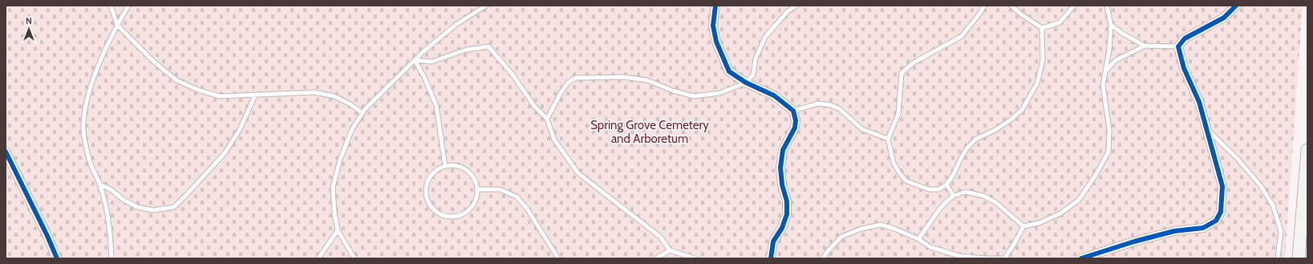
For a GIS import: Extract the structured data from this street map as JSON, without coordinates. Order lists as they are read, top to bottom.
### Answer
{
  "parks": ["Spring Grove Cemetery and Arboretum"],
  "north": "top"
}
